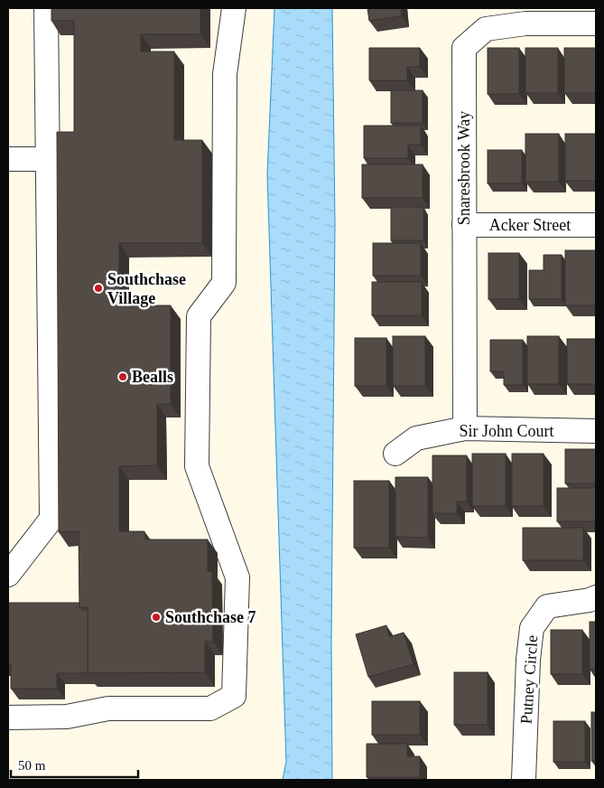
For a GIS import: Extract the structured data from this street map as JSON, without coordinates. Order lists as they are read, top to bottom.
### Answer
{
  "streets": {
    "street": [
      "Snaresbrook Way",
      "Acker Street",
      "Sir John Court",
      "Putney Circle"
    ]
  },
  "crossings": [
    ["Snaresbrook Way", "Acker Street"],
    ["Snaresbrook Way", "Sir John Court"]
  ],
  "places": ["Southchase Village", "Bealls", "Southchase 7"],
  "scale_bar": "50 m"
}
